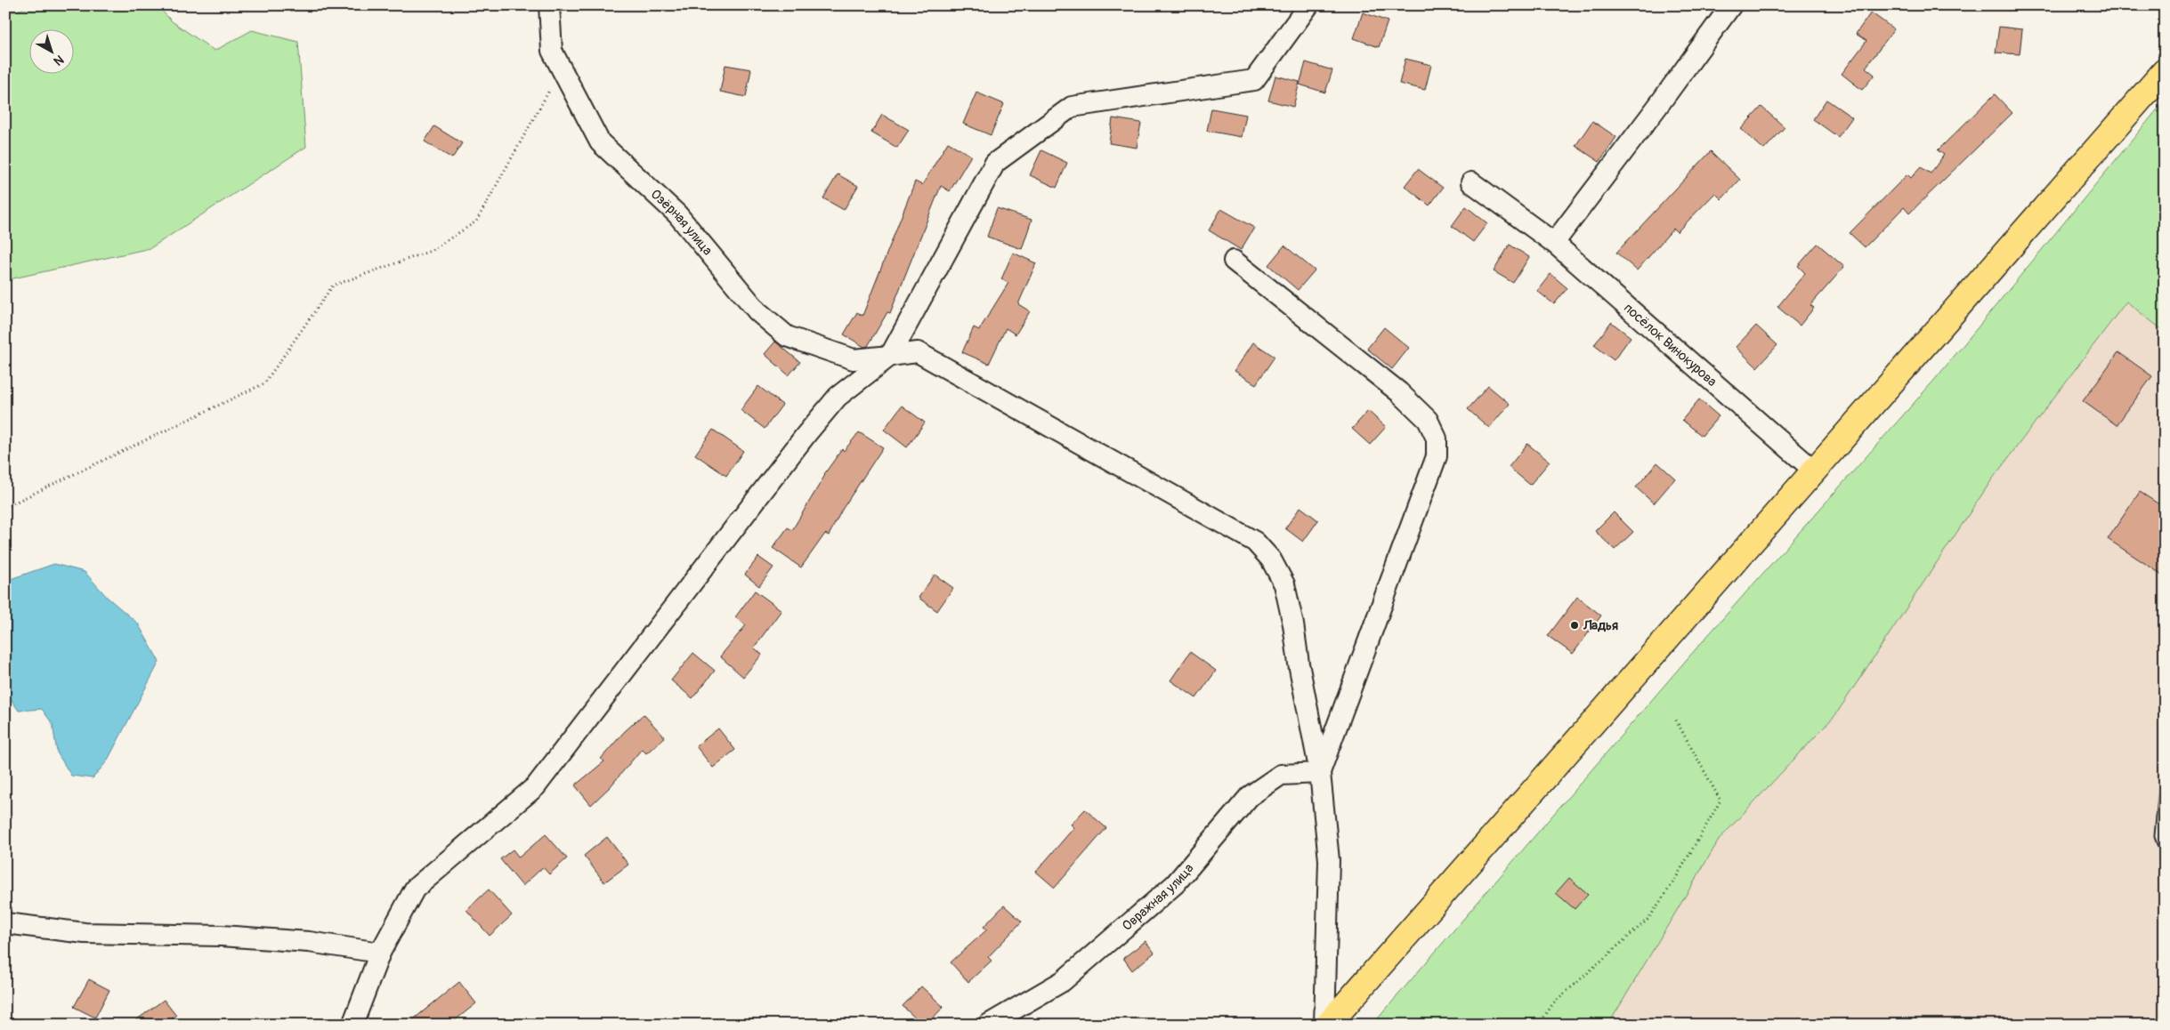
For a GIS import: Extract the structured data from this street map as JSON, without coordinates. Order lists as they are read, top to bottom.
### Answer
{
  "streets": {
    "street": ["Озёрная улица", "посёлок Винокурова", "Овражная улица"]
  },
  "crossings": [
    ["Озёрная улица", "Овражная улица"]
  ],
  "places": ["Ладья"],
  "north": "bottom right"
}
